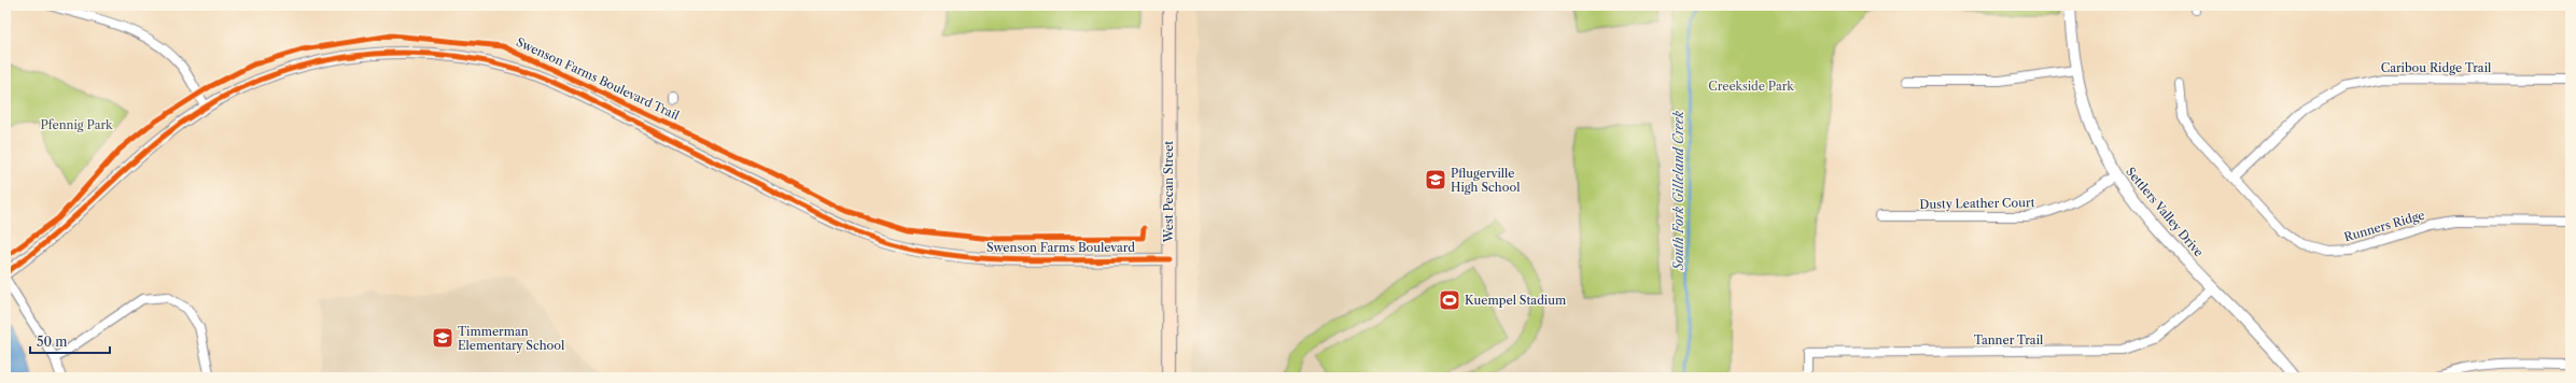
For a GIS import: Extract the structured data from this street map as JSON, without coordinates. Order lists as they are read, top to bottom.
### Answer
{
  "streets": {
    "main road": ["West Pecan Street"],
    "street": [
      "Caribou Ridge Trail",
      "Dusty Leather Court",
      "Settlers Valley Drive",
      "Runners Ridge",
      "Swenson Farms Boulevard",
      "Tanner Trail"
    ],
    "cycle path": ["Swenson Farms Boulevard Trail"]
  },
  "crossings": [
    ["Caribou Ridge Trail", "Runners Ridge"],
    ["West Pecan Street", "Swenson Farms Boulevard"],
    ["Dusty Leather Court", "Settlers Valley Drive"],
    ["Settlers Valley Drive", "Tanner Trail"]
  ],
  "water": ["South Fork Gilleland Creek"],
  "parks": ["Creekside Park", "Pfennig Park"],
  "places": {
    "school or university": ["Pflugerville High School", "Timmerman Elementary School"],
    "sports": ["Kuempel Stadium"]
  },
  "scale_bar": "50 m"
}
